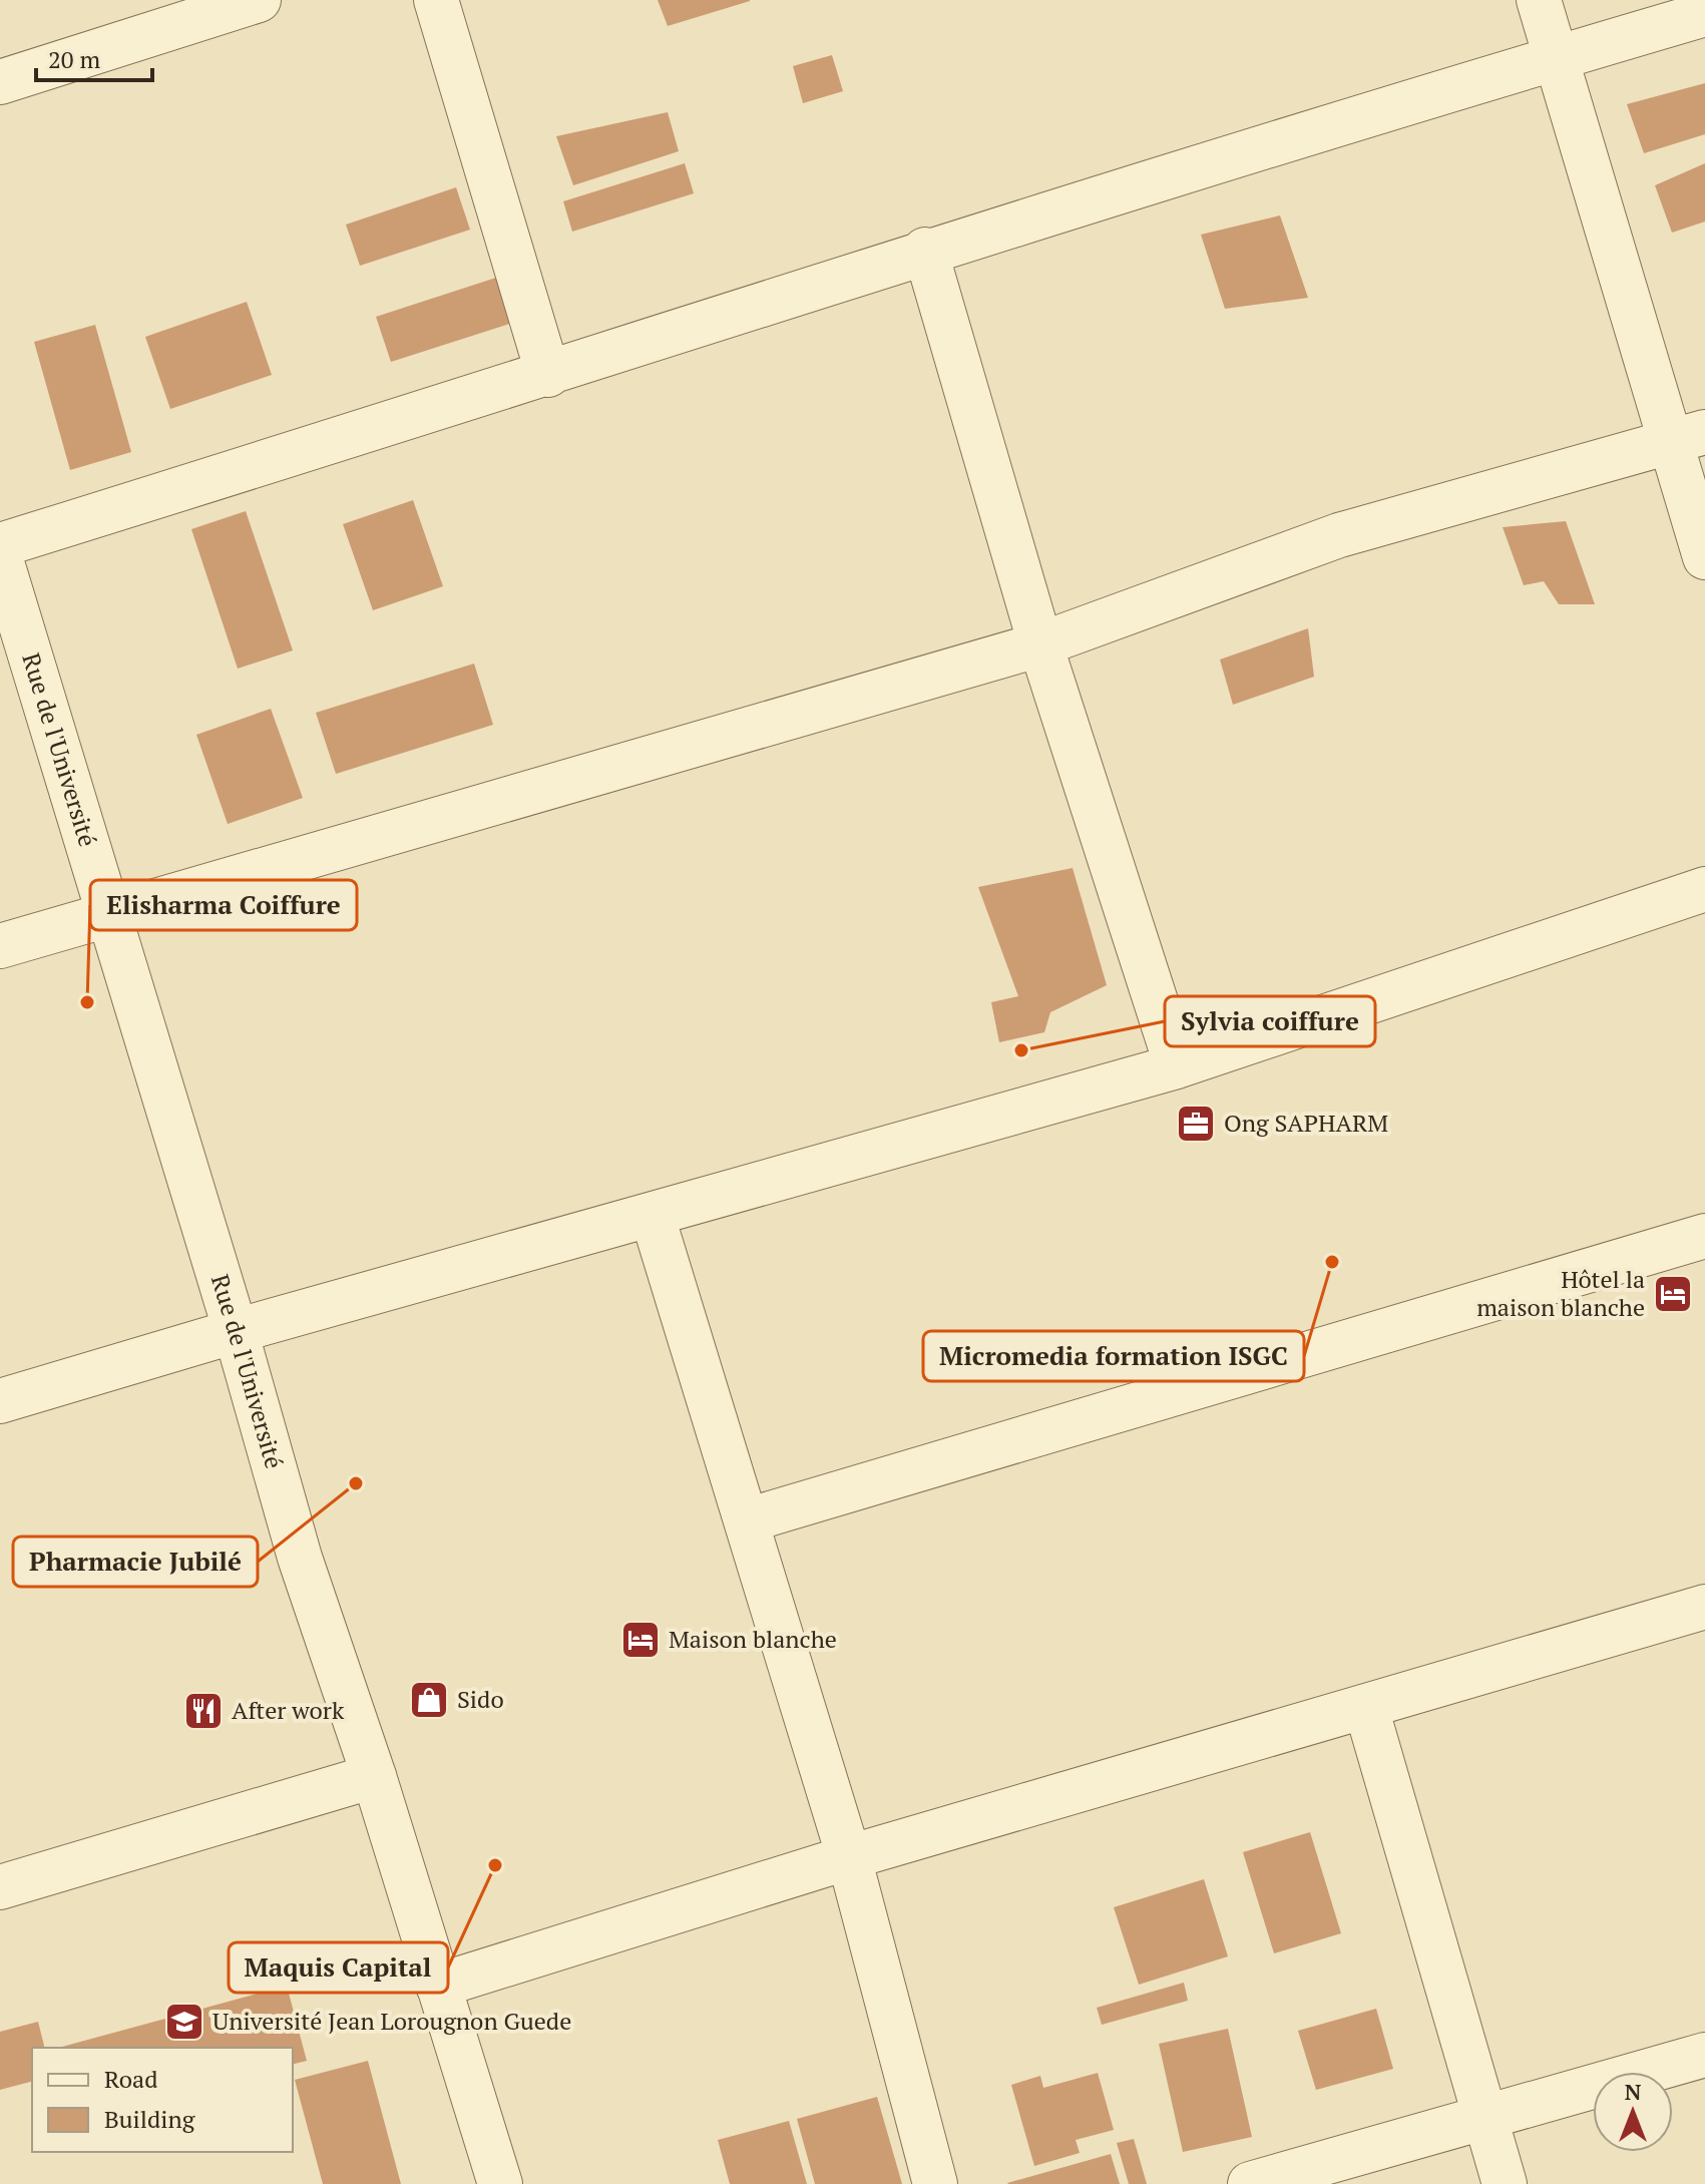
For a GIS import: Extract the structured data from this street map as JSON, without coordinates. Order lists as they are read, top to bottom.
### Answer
{
  "streets": {
    "street": ["Rue de l'Université"]
  },
  "places": {
    "other": [
      "Elisharma Coiffure",
      "Sylvia coiffure",
      "Micromedia formation ISGC",
      "Pharmacie Jubilé",
      "Maquis Capital"
    ],
    "office": ["Ong SAPHARM"],
    "hotel": ["Hôtel la maison blanche", "Maison blanche"],
    "shop": ["Sido"],
    "restaurant": ["After work"],
    "school or university": ["Université Jean Lorougnon Guede"]
  },
  "legend": ["Road", "Building"],
  "scale_bar": "20 m",
  "north": "top"
}
